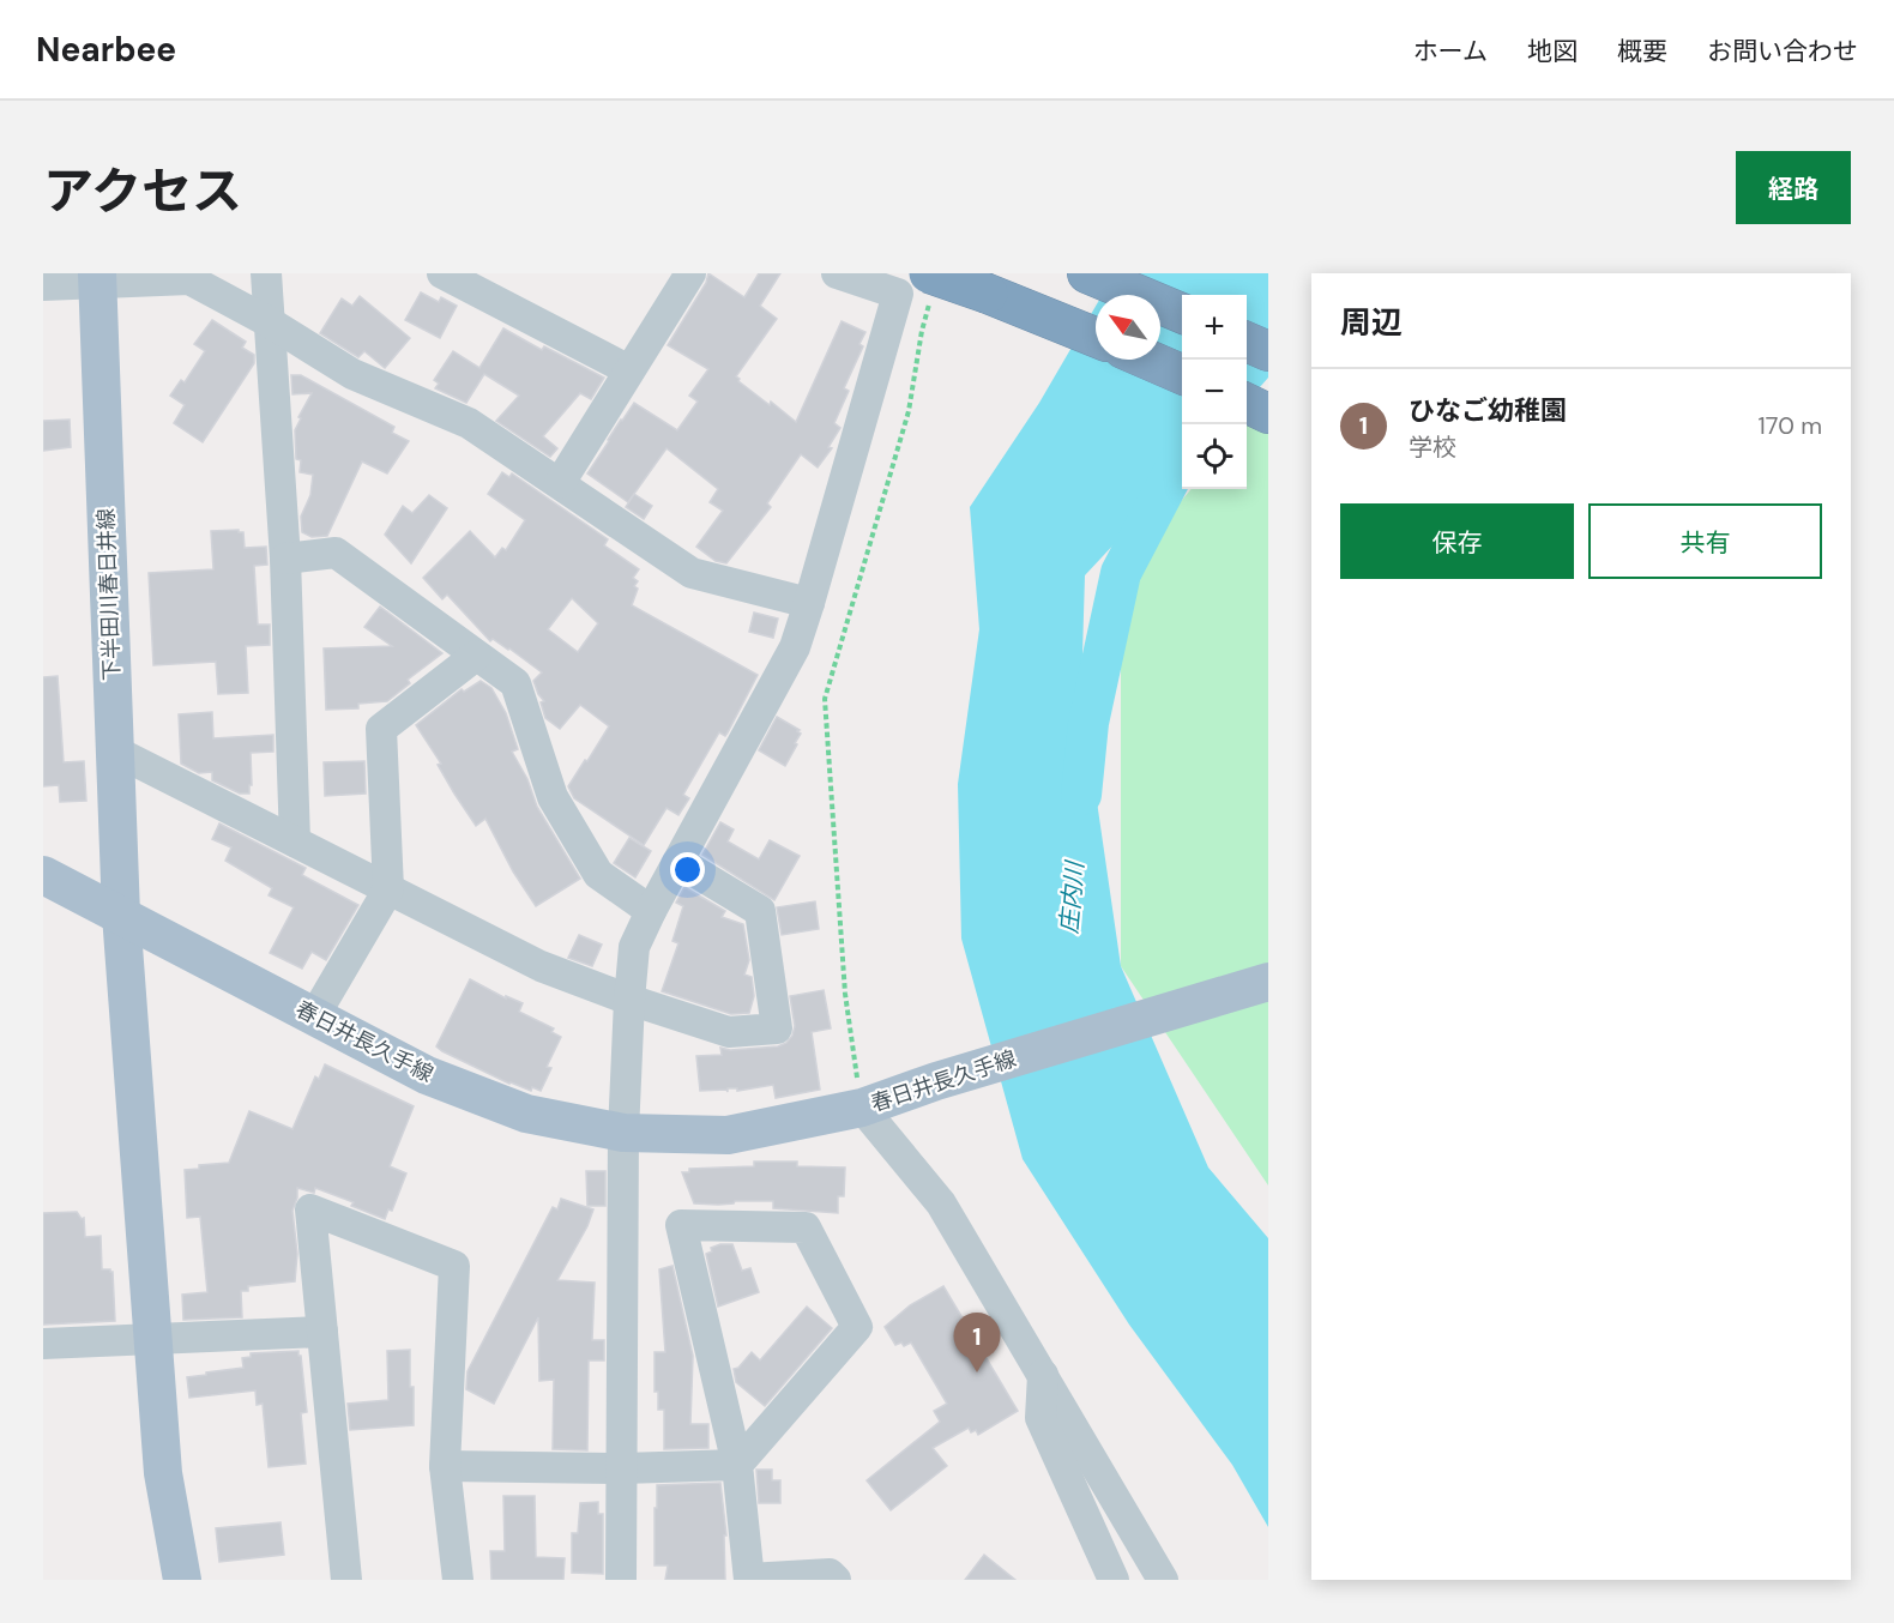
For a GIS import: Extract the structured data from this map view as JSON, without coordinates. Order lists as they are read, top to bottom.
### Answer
{
  "streets": {
    "main road": ["下半田川春日井線", "春日井長久手線"]
  },
  "crossings": [
    ["下半田川春日井線", "春日井長久手線"]
  ],
  "water": ["庄内川"],
  "north": "top left",
  "page": {
    "header": "Nearbee",
    "nav": [
      "ホーム",
      "地図",
      "概要",
      "お問い合わせ"
    ],
    "title": "アクセス",
    "buttons": [
      "経路",
      ["保存", "共有"]
    ],
    "heading": "周辺",
    "map_buttons": ["+", "−"],
    "list": [
      {
        "mark": "1",
        "name": "ひなご幼稚園",
        "note": "学校",
        "value": "170 m"
      }
    ],
    "pins": "1"
  }
}
